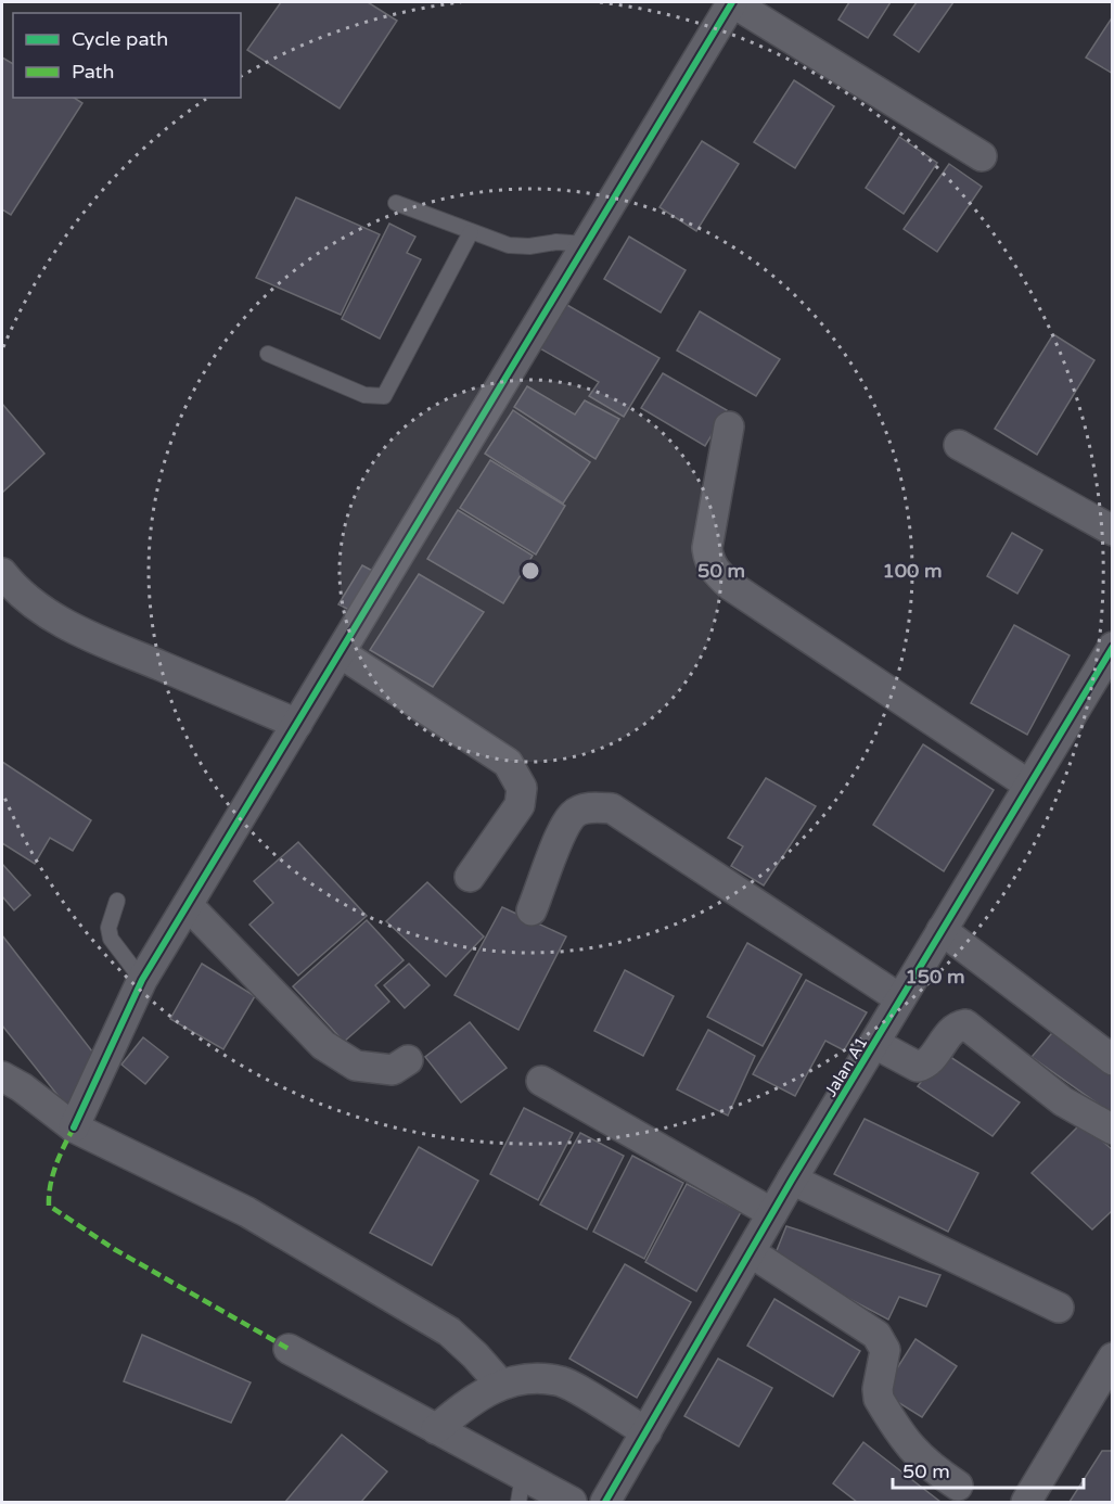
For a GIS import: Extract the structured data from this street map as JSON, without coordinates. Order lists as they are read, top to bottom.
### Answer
{
  "streets": {
    "street": ["Jalan A1"]
  },
  "legend": ["Cycle path", "Path"],
  "scale_bar": "50 m",
  "rings": ["50 m", "100 m", "150 m"]
}
